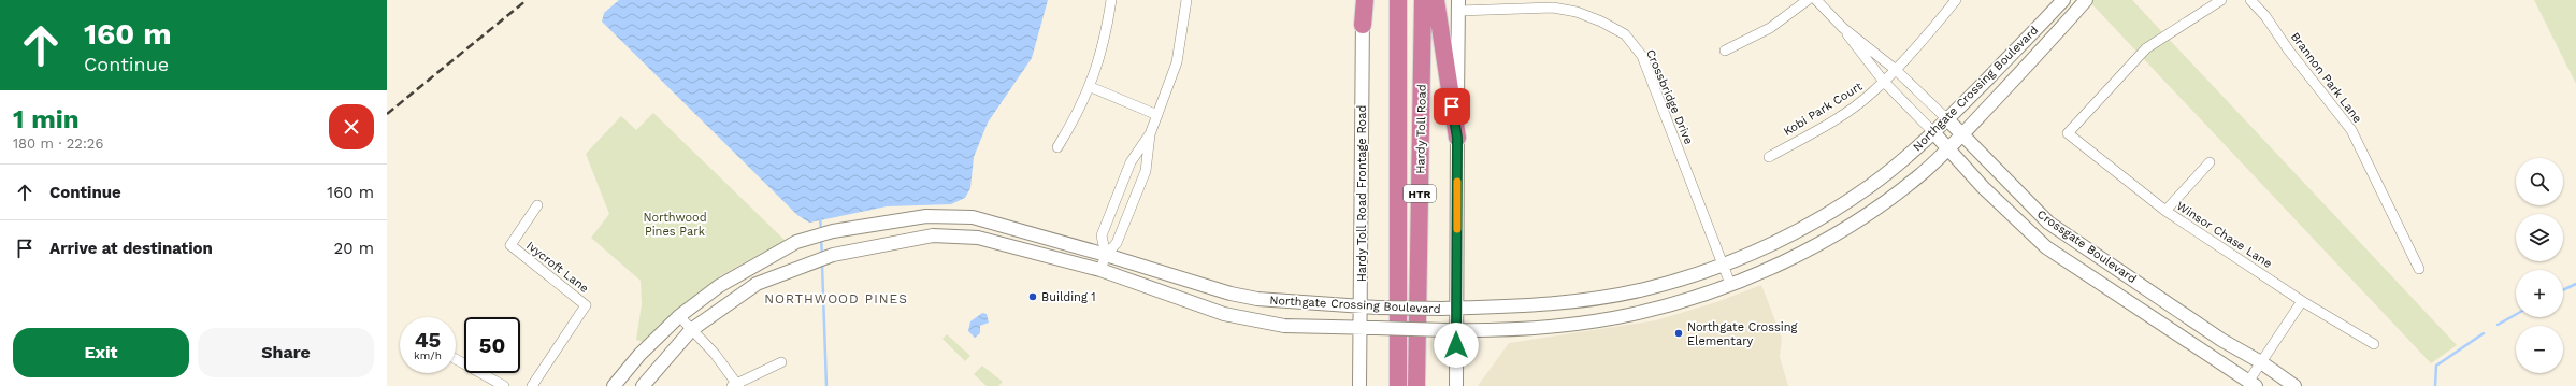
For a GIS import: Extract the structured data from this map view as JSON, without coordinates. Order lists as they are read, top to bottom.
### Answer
{
  "streets": {
    "highway": ["Hardy Toll Road", "HTR"],
    "street": [
      "Brannon Park Lane",
      "Northgate Crossing Boulevard",
      "Crossbridge Drive",
      "Kobi Park Court",
      "Hardy Toll Road Frontage Road",
      "Winsor Chase Lane",
      "Crossgate Boulevard",
      "Ivycroft Lane"
    ]
  },
  "crossings": [
    ["Northgate Crossing Boulevard", "Crossbridge Drive"],
    ["Northgate Crossing Boulevard", "Hardy Toll Road Frontage Road"],
    ["Northgate Crossing Boulevard", "Crossgate Boulevard"],
    ["Kobi Park Court", "Crossgate Boulevard"]
  ],
  "districts": ["NORTHWOOD PINES"],
  "parks": ["Northwood Pines Park"],
  "places": ["Building 1", "Northgate Crossing Elementary"],
  "page": {
    "turn": ["160 m", "Continue"],
    "heading": ["1 min", "180 m · 22:26"],
    "map_buttons": ["+", "−"],
    "list": [
      {
        "name": "Continue",
        "value": "160 m"
      },
      {
        "name": "Arrive at destination",
        "value": "20 m"
      }
    ],
    "speed": "45 km/h",
    "limit": "50",
    "buttons": ["Exit", "Share"]
  }
}
